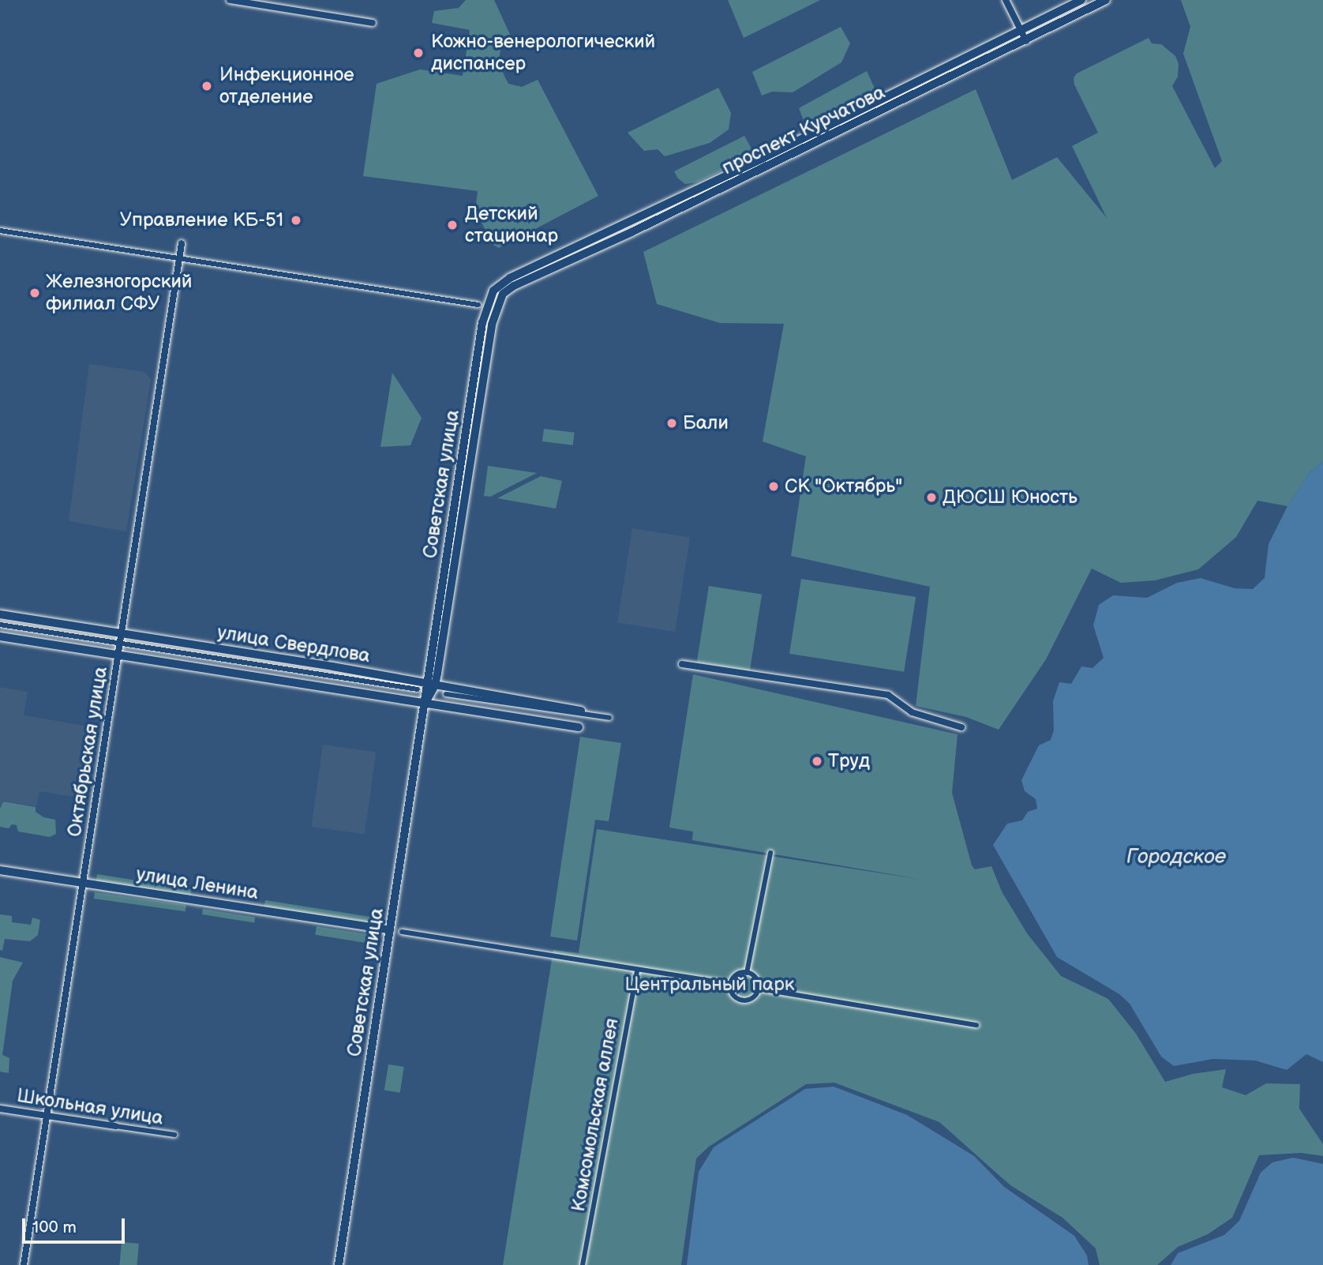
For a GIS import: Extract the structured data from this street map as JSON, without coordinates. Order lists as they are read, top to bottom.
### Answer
{
  "streets": {
    "main road": ["проспект Курчатова", "Советская улица", "улица Ленина"],
    "street": [
      "улица Свердлова",
      "Октябрьская улица",
      "Школьная улица",
      "Комсомольская аллея"
    ]
  },
  "crossings": [
    ["Советская улица", "улица Свердлова"],
    ["Советская улица", "улица Ленина"],
    ["улица Свердлова", "Октябрьская улица"],
    ["Октябрьская улица", "улица Ленина"],
    ["Октябрьская улица", "Школьная улица"]
  ],
  "water": ["Городское"],
  "parks": ["Центральный парк"],
  "places": [
    "Кожно-венерологический диспансер",
    "Инфекционное отделение",
    "Управление КБ-51",
    "Детский стационар",
    "Железногорский филиал СФУ",
    "Бали",
    "СК \"Октябрь\"",
    "ДЮСШ Юность",
    "Труд"
  ],
  "scale_bar": "100 m"
}
